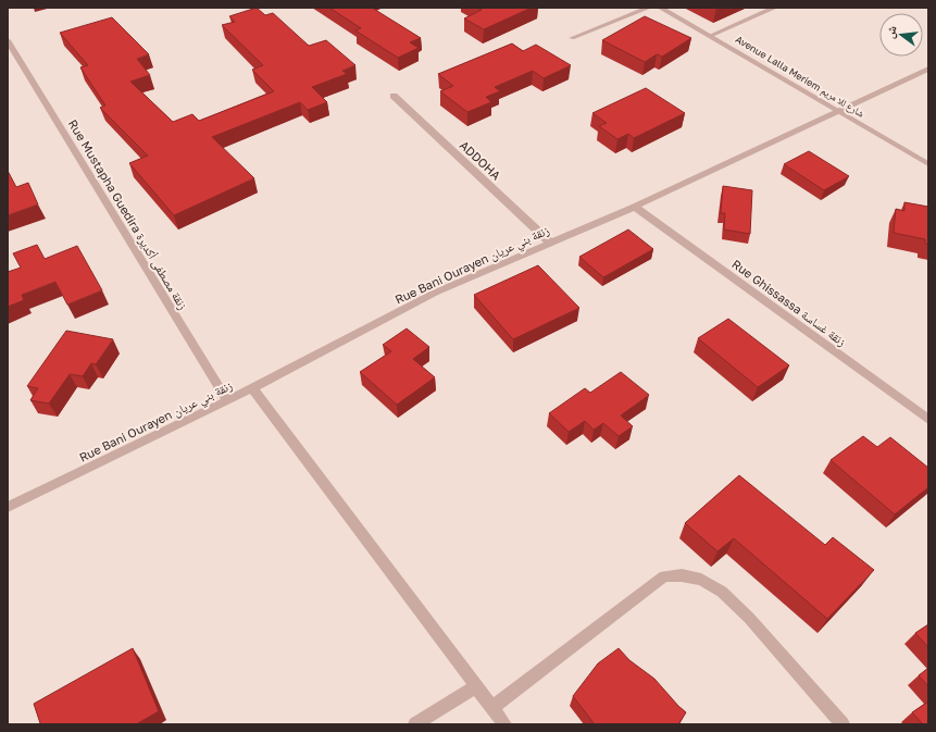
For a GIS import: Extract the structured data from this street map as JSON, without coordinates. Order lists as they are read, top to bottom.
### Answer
{
  "streets": {
    "street": [
      "Avenue Lalla Meriem شارع للا مريم",
      "ADDOHA",
      "Rue Mustapha Guedira زنقة مصطفى أكديرة",
      "Rue Bani Ourayen زنقة بني عريان",
      "Rue Ghissassa زنقة غساسة"
    ]
  },
  "crossings": [
    ["Avenue Lalla Meriem شارع للا مريم", "Rue Bani Ourayen زنقة بني عريان"],
    ["ADDOHA", "Rue Bani Ourayen زنقة بني عريان"],
    ["Rue Mustapha Guedira زنقة مصطفى أكديرة", "Rue Bani Ourayen زنقة بني عريان"],
    ["Rue Bani Ourayen زنقة بني عريان", "Rue Ghissassa زنقة غساسة"]
  ],
  "north": "left"
}
